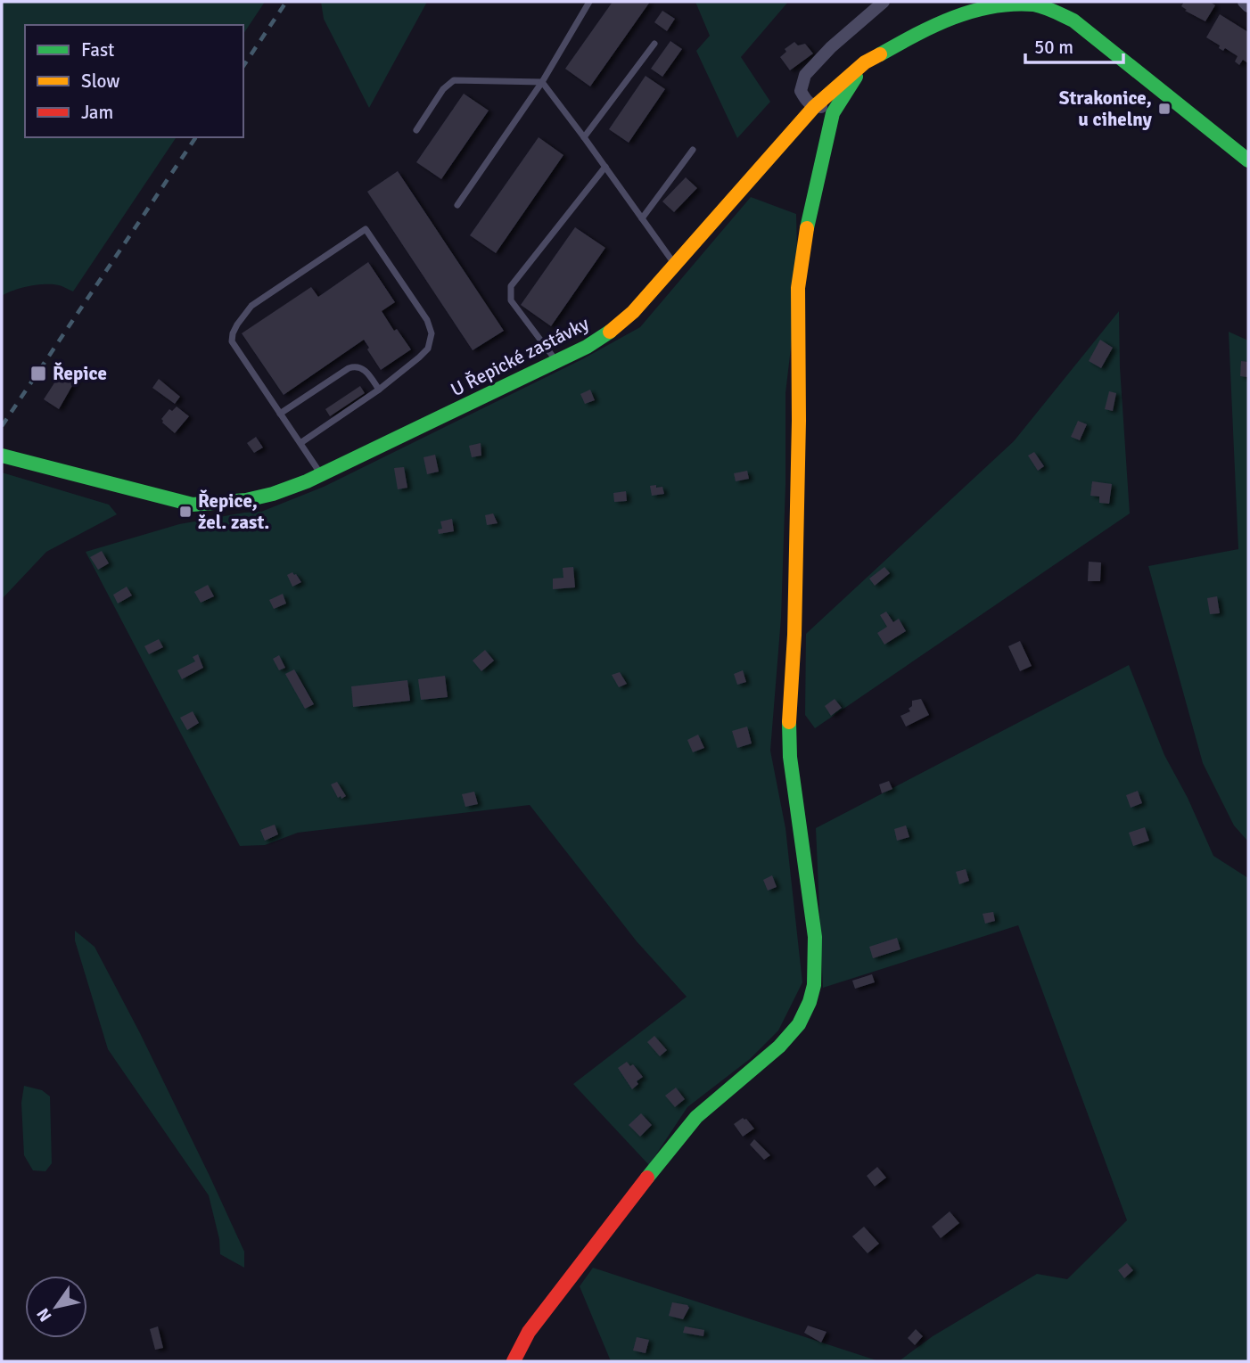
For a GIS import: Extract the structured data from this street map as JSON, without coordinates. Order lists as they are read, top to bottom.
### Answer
{
  "streets": {
    "main road": ["U Řepické zastávky"]
  },
  "places": {
    "transit": ["Strakonice, u cihelny", "Řepice", "Řepice, žel. zast."]
  },
  "legend": ["Fast", "Slow", "Jam"],
  "scale_bar": "50 m",
  "north": "bottom left"
}
